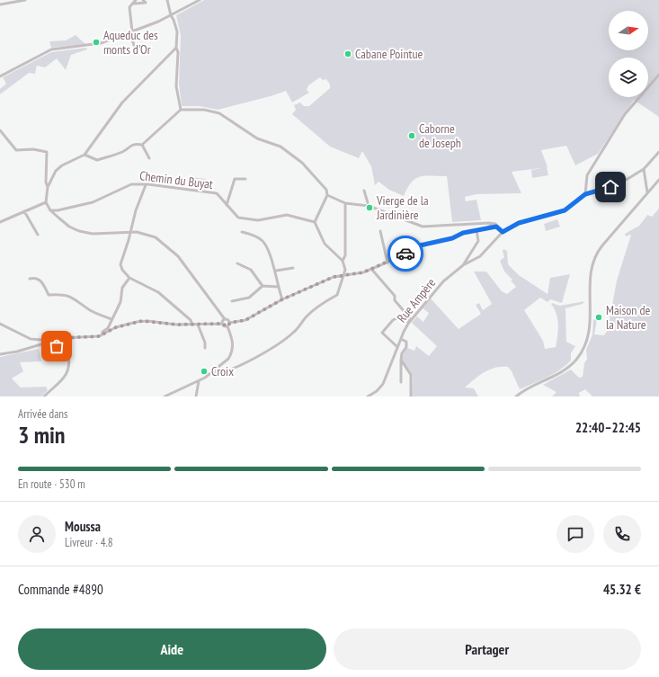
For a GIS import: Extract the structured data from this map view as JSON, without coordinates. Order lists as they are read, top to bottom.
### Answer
{
  "streets": {
    "street": ["Chemin du Buyat", "Rue Ampère"]
  },
  "places": [
    "Aqueduc des monts d'Or",
    "Cabane Pointue",
    "Caborne de Joseph",
    "Vierge de la Jardinière",
    "Maison de la Nature",
    "Croix"
  ],
  "north": "right",
  "page": {
    "heading": ["3 min", "Arrivée dans", "22:40–22:45"],
    "panel": [
      "Moussa",
      "Livreur · 4.8",
      "Commande #4890",
      "45.32 €"
    ],
    "bar": "En route · 530 m",
    "buttons": ["Aide", "Partager"]
  }
}
